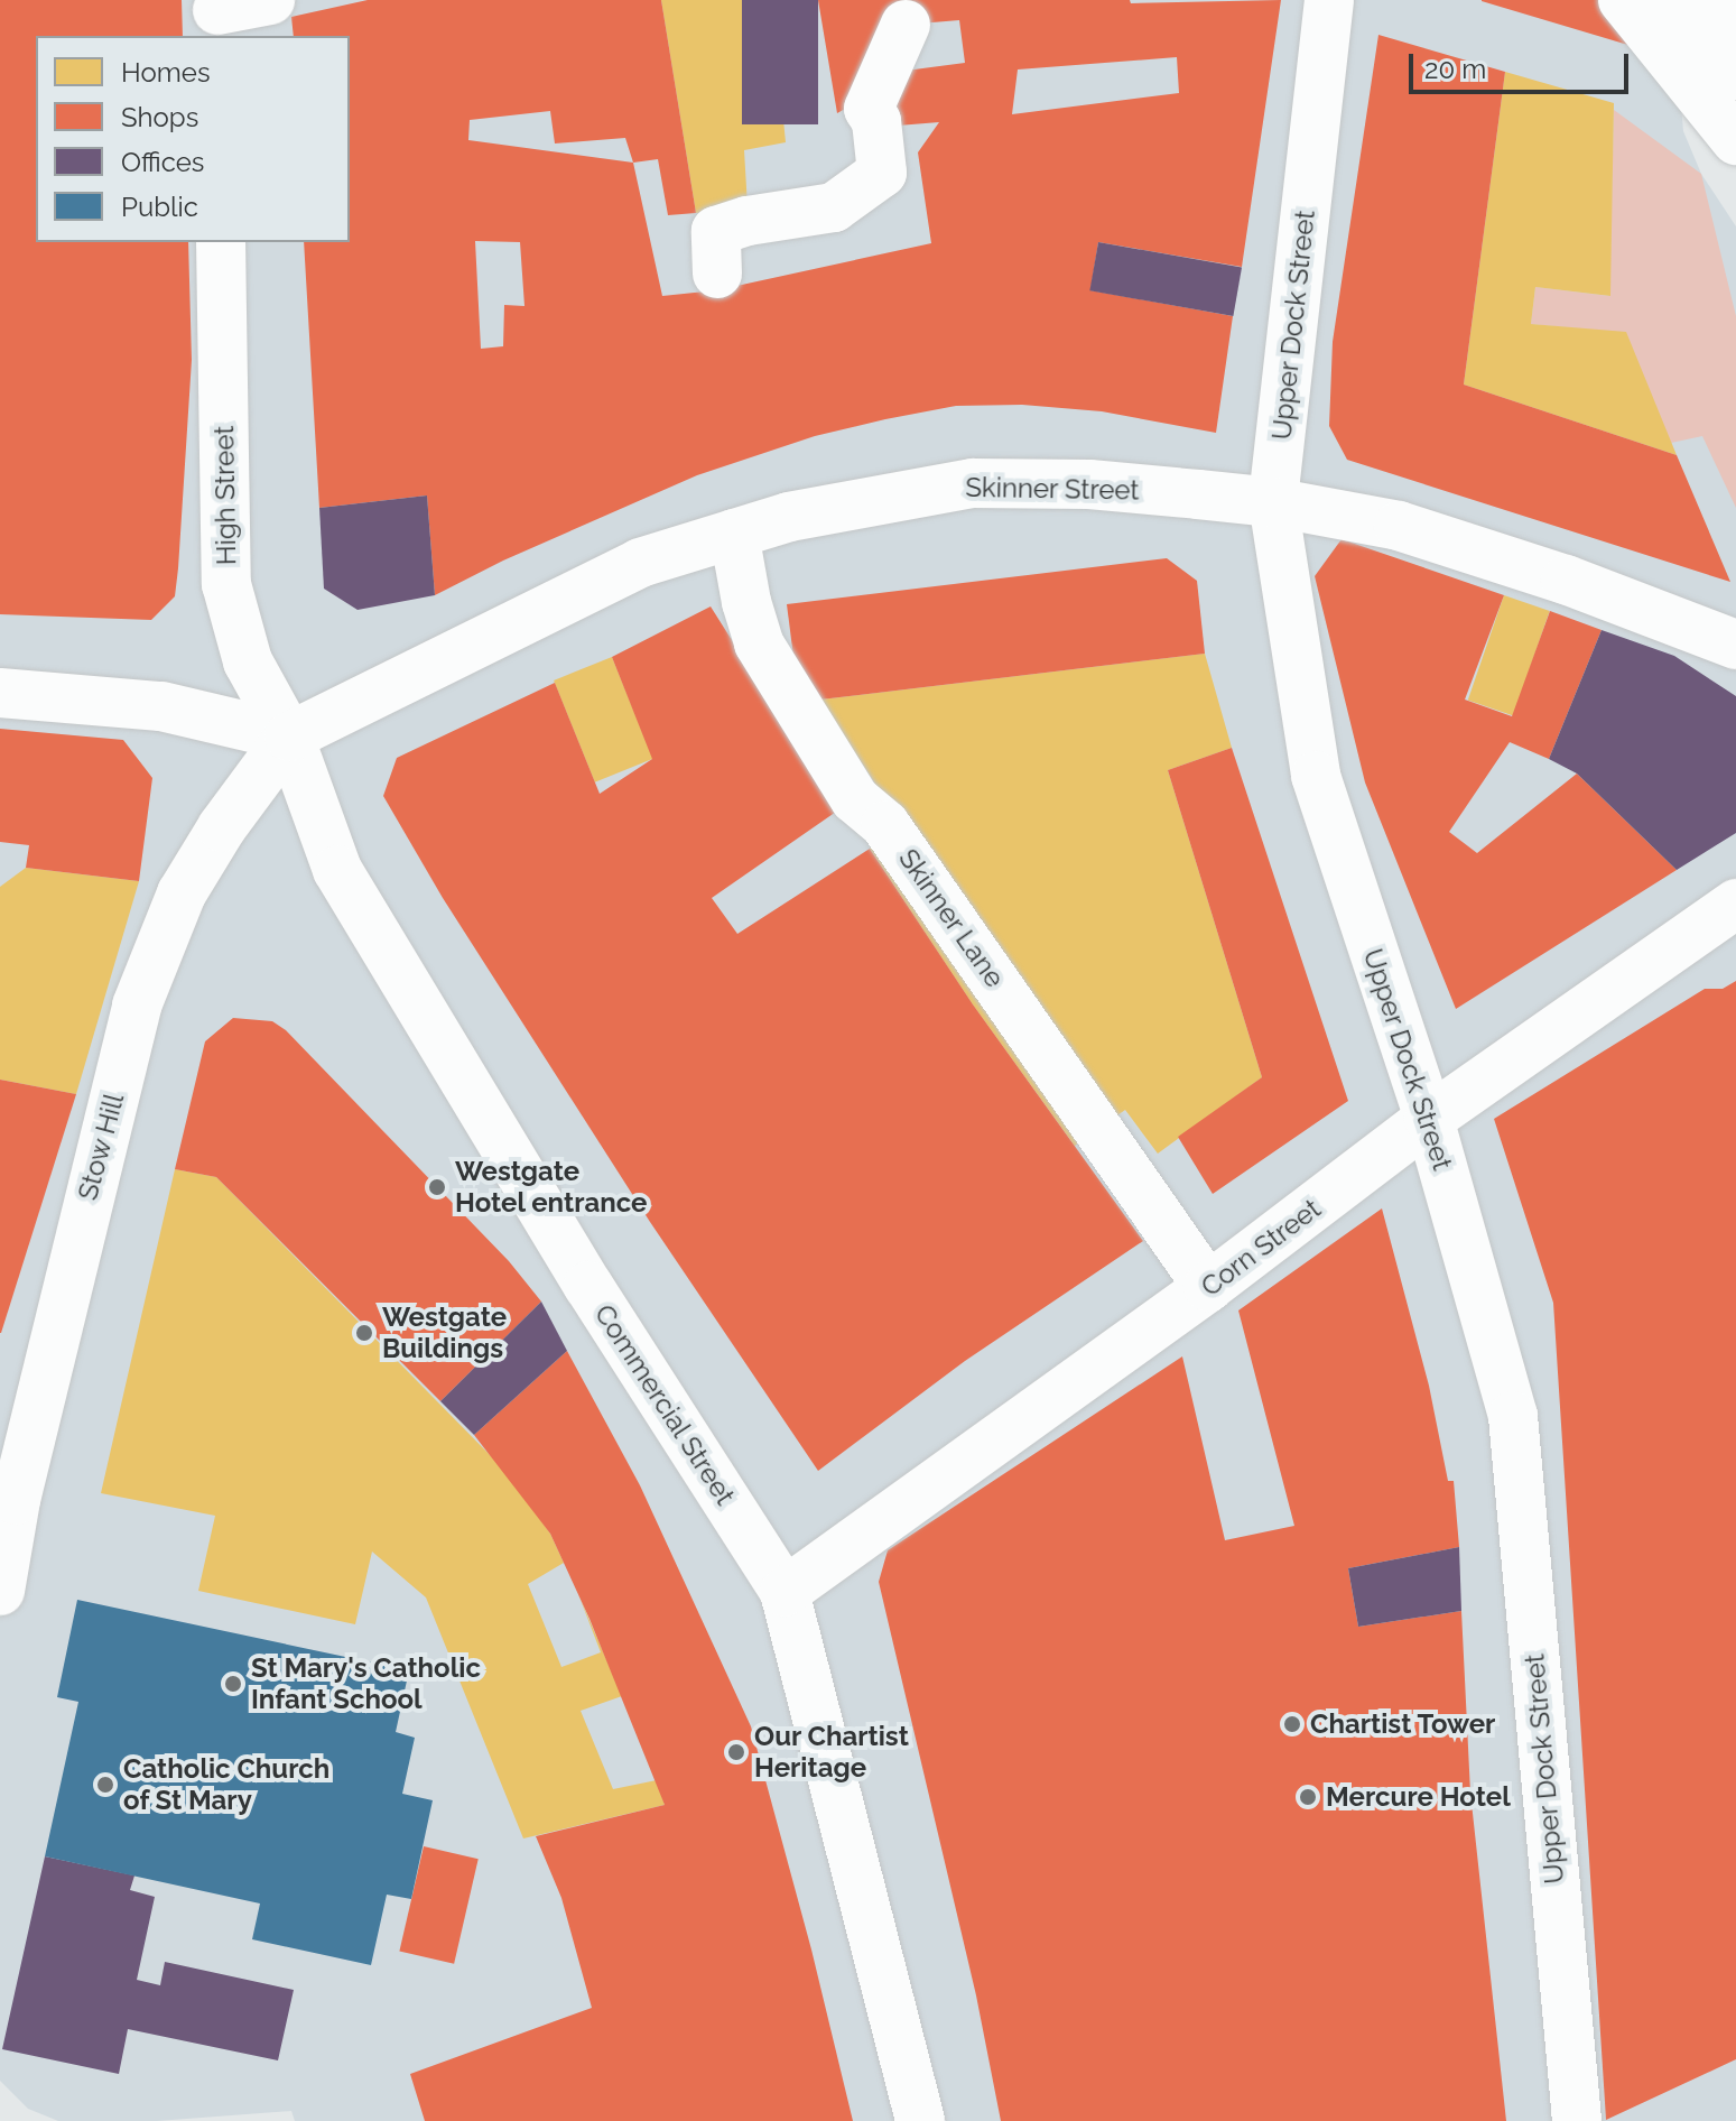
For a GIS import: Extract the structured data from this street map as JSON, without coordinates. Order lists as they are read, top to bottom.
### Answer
{
  "streets": {
    "street": [
      "Upper Dock Street",
      "Skinner Street",
      "High Street",
      "Skinner Lane",
      "Stow Hill",
      "Corn Street",
      "Commercial Street"
    ]
  },
  "crossings": [
    ["Upper Dock Street", "Skinner Street"],
    ["Upper Dock Street", "Corn Street"],
    ["Skinner Street", "High Street"],
    ["Skinner Street", "Skinner Lane"],
    ["Skinner Street", "Stow Hill"],
    ["Skinner Street", "Commercial Street"],
    ["High Street", "Stow Hill"],
    ["High Street", "Commercial Street"],
    ["Skinner Lane", "Corn Street"],
    ["Stow Hill", "Commercial Street"],
    ["Corn Street", "Commercial Street"]
  ],
  "places": [
    "Westgate Hotel entrance",
    "Westgate Buildings",
    "St Mary's Catholic Infant School",
    "Chartist Tower",
    "Our Chartist Heritage",
    "Catholic Church of St Mary",
    "Mercure Hotel"
  ],
  "legend": [
    "Homes",
    "Shops",
    "Offices",
    "Public"
  ],
  "scale_bar": "20 m"
}
